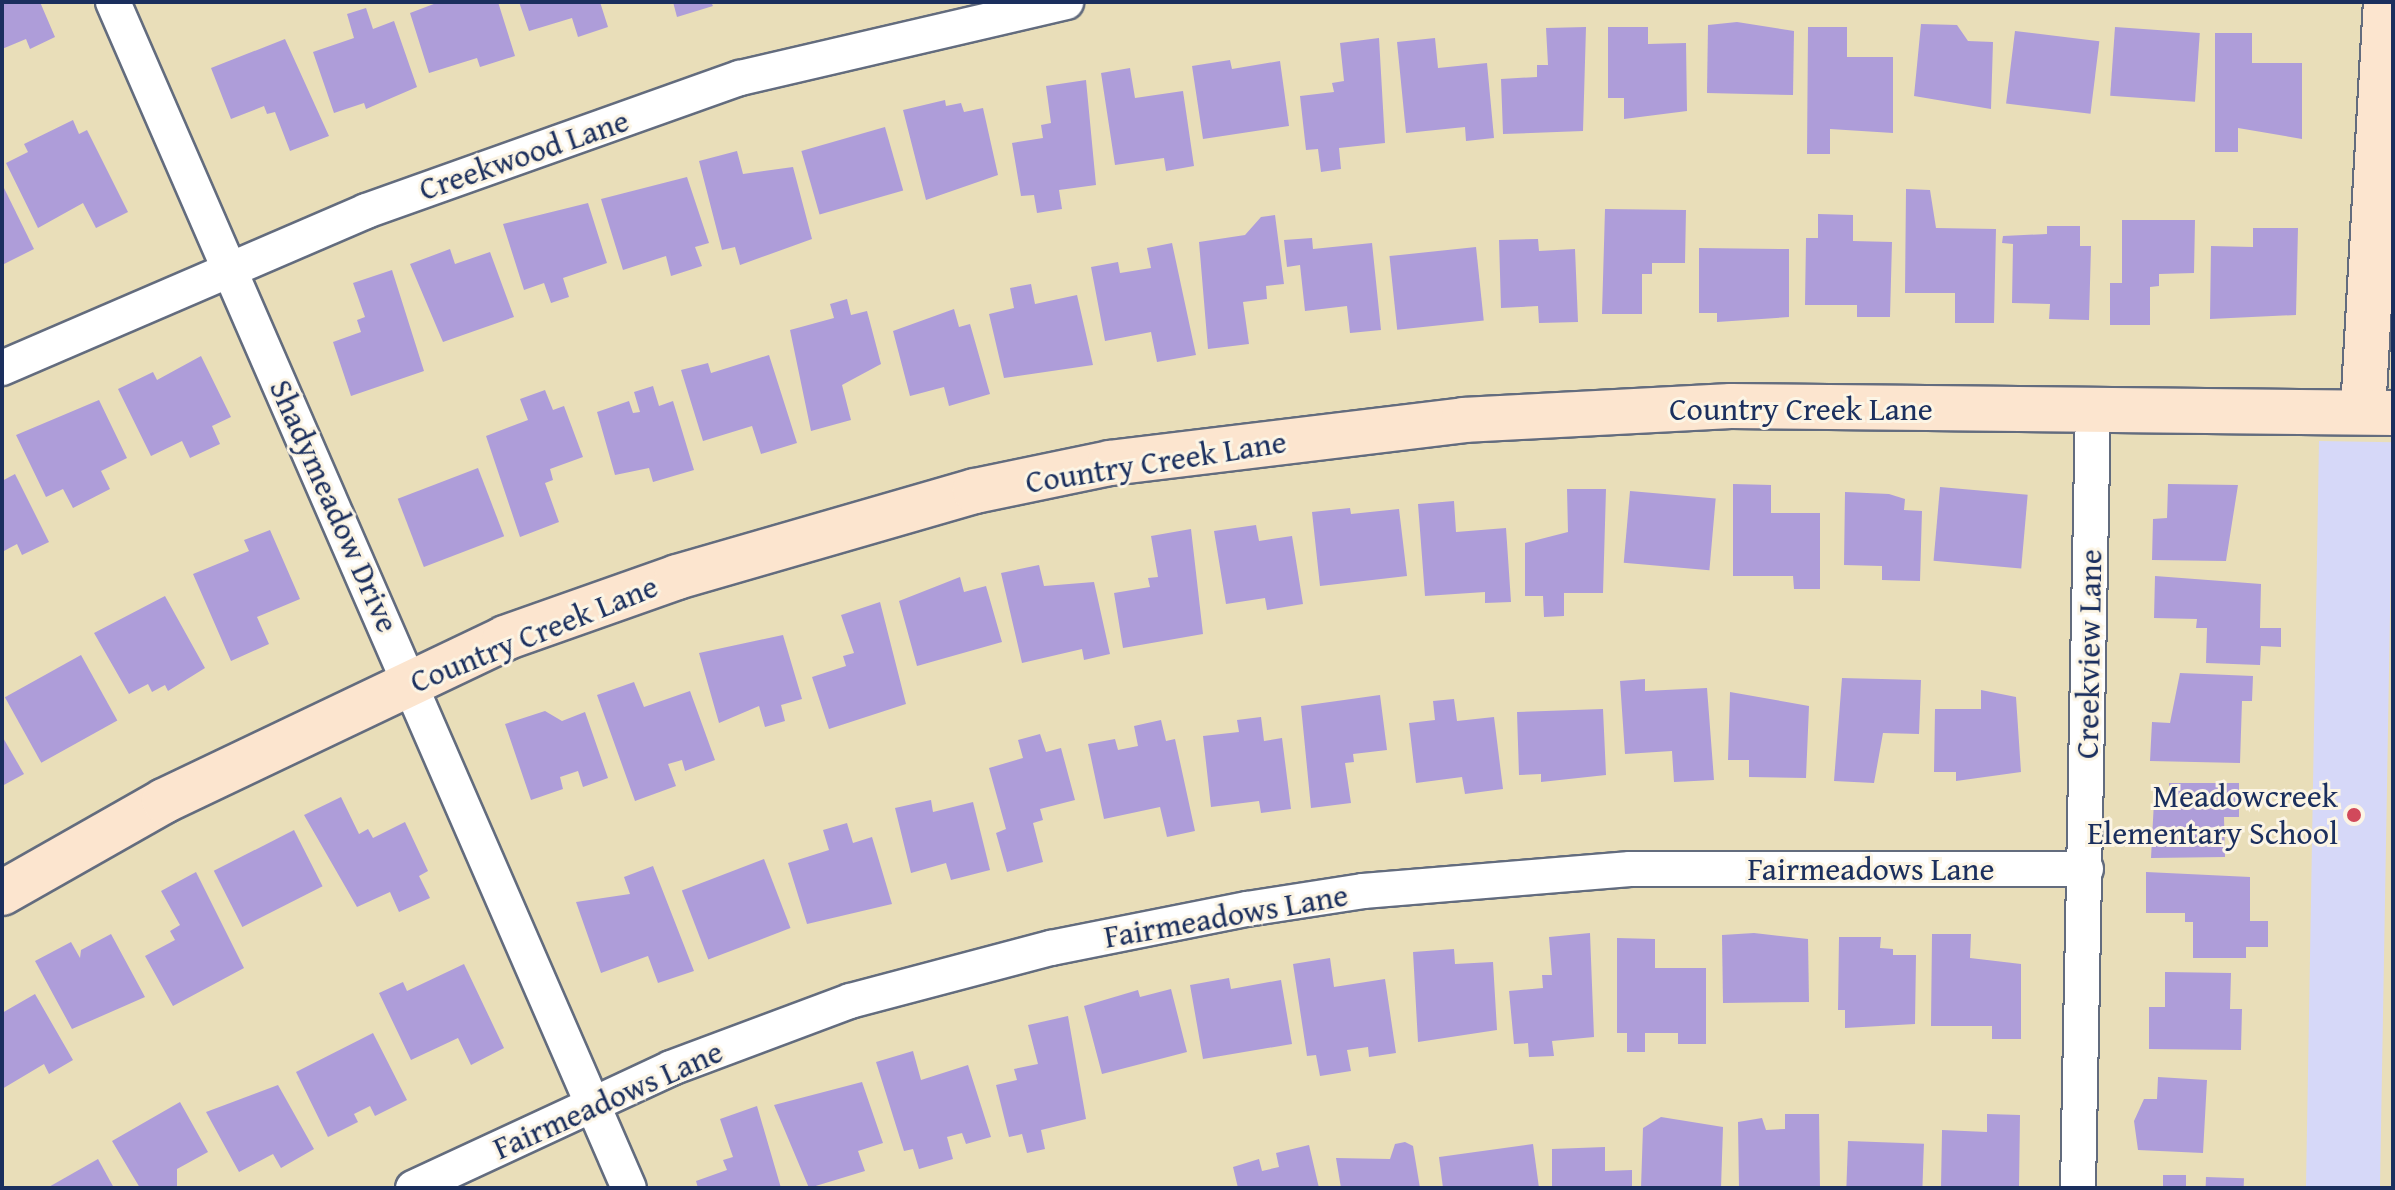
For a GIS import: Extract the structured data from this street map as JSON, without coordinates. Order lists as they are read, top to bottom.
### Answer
{
  "streets": {
    "street": [
      "Creekwood Lane",
      "Country Creek Lane",
      "Shadymeadow Drive",
      "Creekview Lane",
      "Fairmeadows Lane"
    ]
  },
  "crossings": [
    ["Creekwood Lane", "Shadymeadow Drive"],
    ["Country Creek Lane", "Shadymeadow Drive"],
    ["Country Creek Lane", "Creekview Lane"],
    ["Shadymeadow Drive", "Fairmeadows Lane"],
    ["Creekview Lane", "Fairmeadows Lane"]
  ],
  "places": ["Meadowcreek Elementary School"]
}
